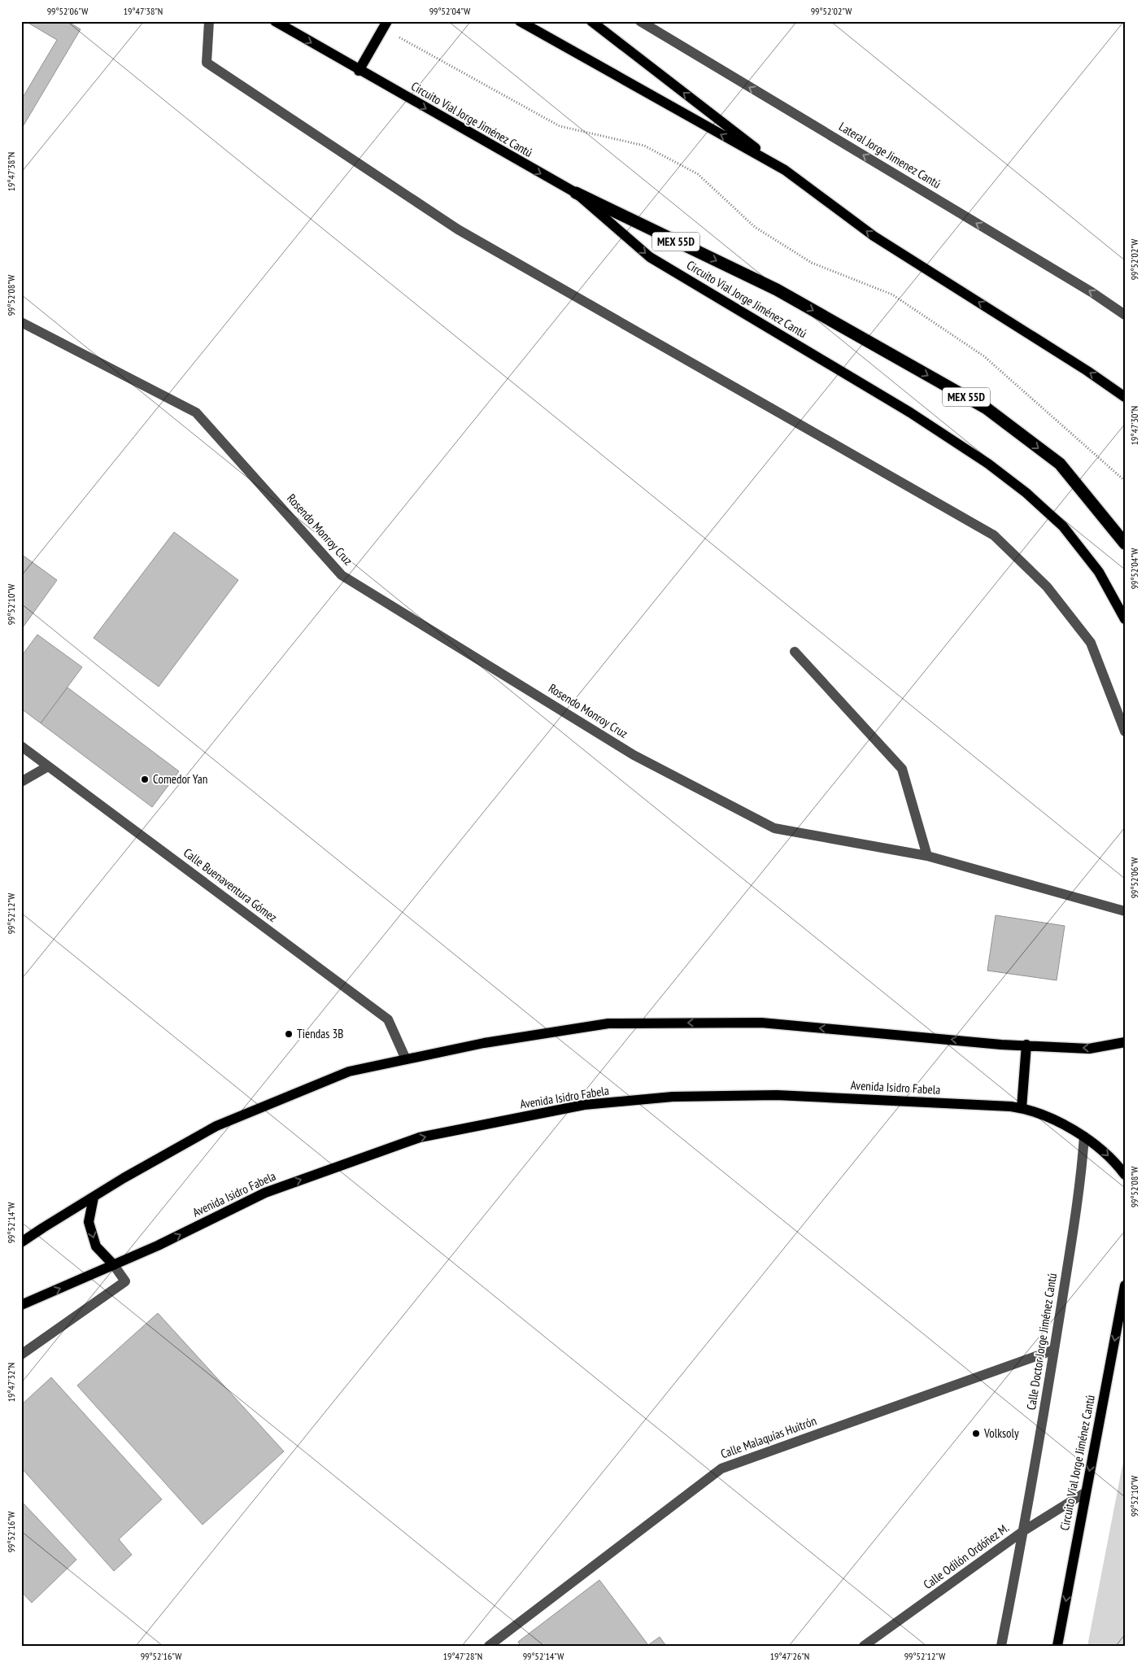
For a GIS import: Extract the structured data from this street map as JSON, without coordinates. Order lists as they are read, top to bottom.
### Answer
{
  "streets": {
    "highway": ["MEX 55D"],
    "main road": ["Circuito Vial Jorge Jiménez Cantú", "Avenida Isidro Fabela"],
    "street": [
      "Lateral Jorge Jimenez Cantú",
      "Rosendo Monroy Cruz",
      "Calle Buenaventura Gómez",
      "Calle Doctor Jorge Jiménez Cantú",
      "Calle Malaquías Huitrón",
      "Calle Odilón Ordóñez M."
    ]
  },
  "crossings": [
    ["Circuito Vial Jorge Jiménez Cantú", "MEX 55D"],
    ["Circuito Vial Jorge Jiménez Cantú", "Calle Odilón Ordóñez M."],
    ["Avenida Isidro Fabela", "Calle Doctor Jorge Jiménez Cantú"],
    ["Calle Doctor Jorge Jiménez Cantú", "Calle Malaquías Huitrón"],
    ["Calle Doctor Jorge Jiménez Cantú", "Calle Odilón Ordóñez M."]
  ],
  "one_way": ["Circuito Vial Jorge Jiménez Cantú", "Lateral Jorge Jimenez Cantú"],
  "places": ["Comedor Yan", "Tiendas 3B", "Volksoly"],
  "coordinates": [
    "99°52'06\"W",
    "19°47'38\"N",
    "99°52'04\"W",
    "99°52'02\"W",
    "99°52'08\"W",
    "19°47'30\"N",
    "99°52'10\"W",
    "99°52'12\"W",
    "99°52'14\"W",
    "19°47'32\"N",
    "99°52'16\"W",
    "19°47'28\"N",
    "19°47'26\"N"
  ]
}
